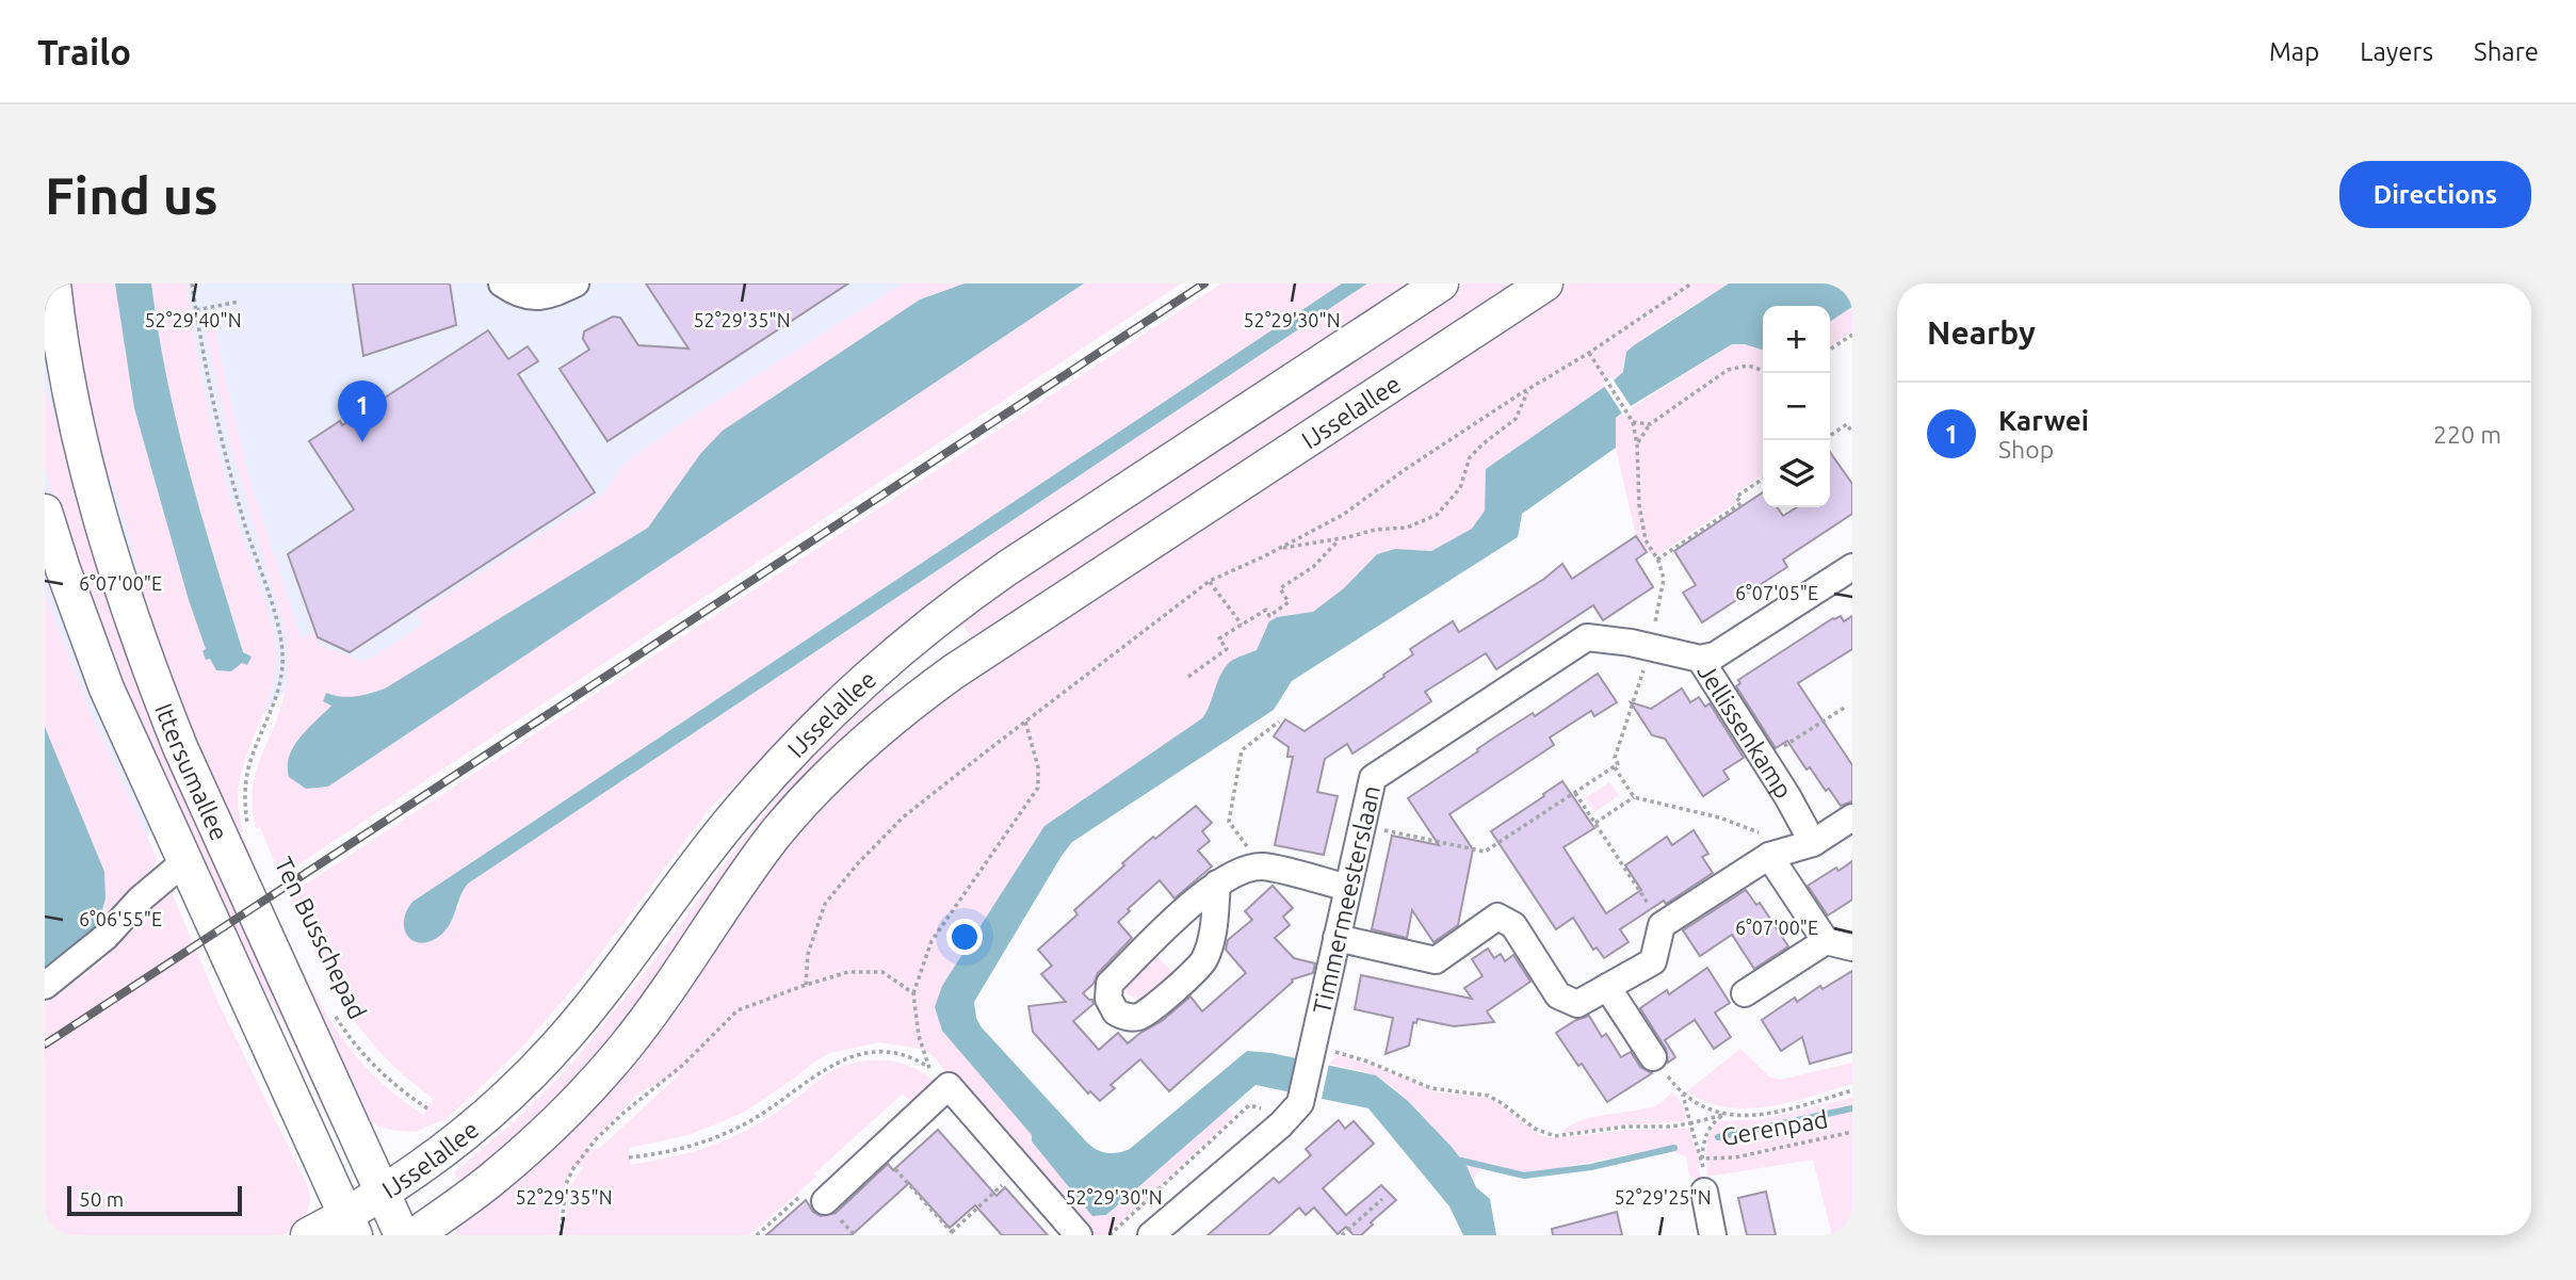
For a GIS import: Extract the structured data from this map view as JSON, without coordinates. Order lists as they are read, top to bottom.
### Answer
{
  "streets": {
    "main road": ["IJsselallee", "Ittersumallee"],
    "street": ["Jellissenkamp", "Timmermeesterslaan"],
    "path": ["Ten Busschepad", "Gerenpad"]
  },
  "crossings": [
    ["IJsselallee", "Ittersumallee"],
    ["Jellissenkamp", "Timmermeesterslaan"]
  ],
  "scale_bar": "50 m",
  "page": {
    "header": "Trailo",
    "nav": ["Map", "Layers", "Share"],
    "buttons": "Directions",
    "title": "Find us",
    "heading": "Nearby",
    "map_buttons": ["+", "−"],
    "pins": "1",
    "list": [
      {
        "mark": "1",
        "name": "Karwei",
        "note": "Shop",
        "value": "220 m"
      }
    ],
    "scale": "50 m"
  },
  "coordinates": [
    "52°29'40\"N",
    "52°29'35\"N",
    "52°29'30\"N",
    "6°07'00\"E",
    "6°07'05\"E",
    "6°06'55\"E",
    "52°29'25\"N"
  ]
}
